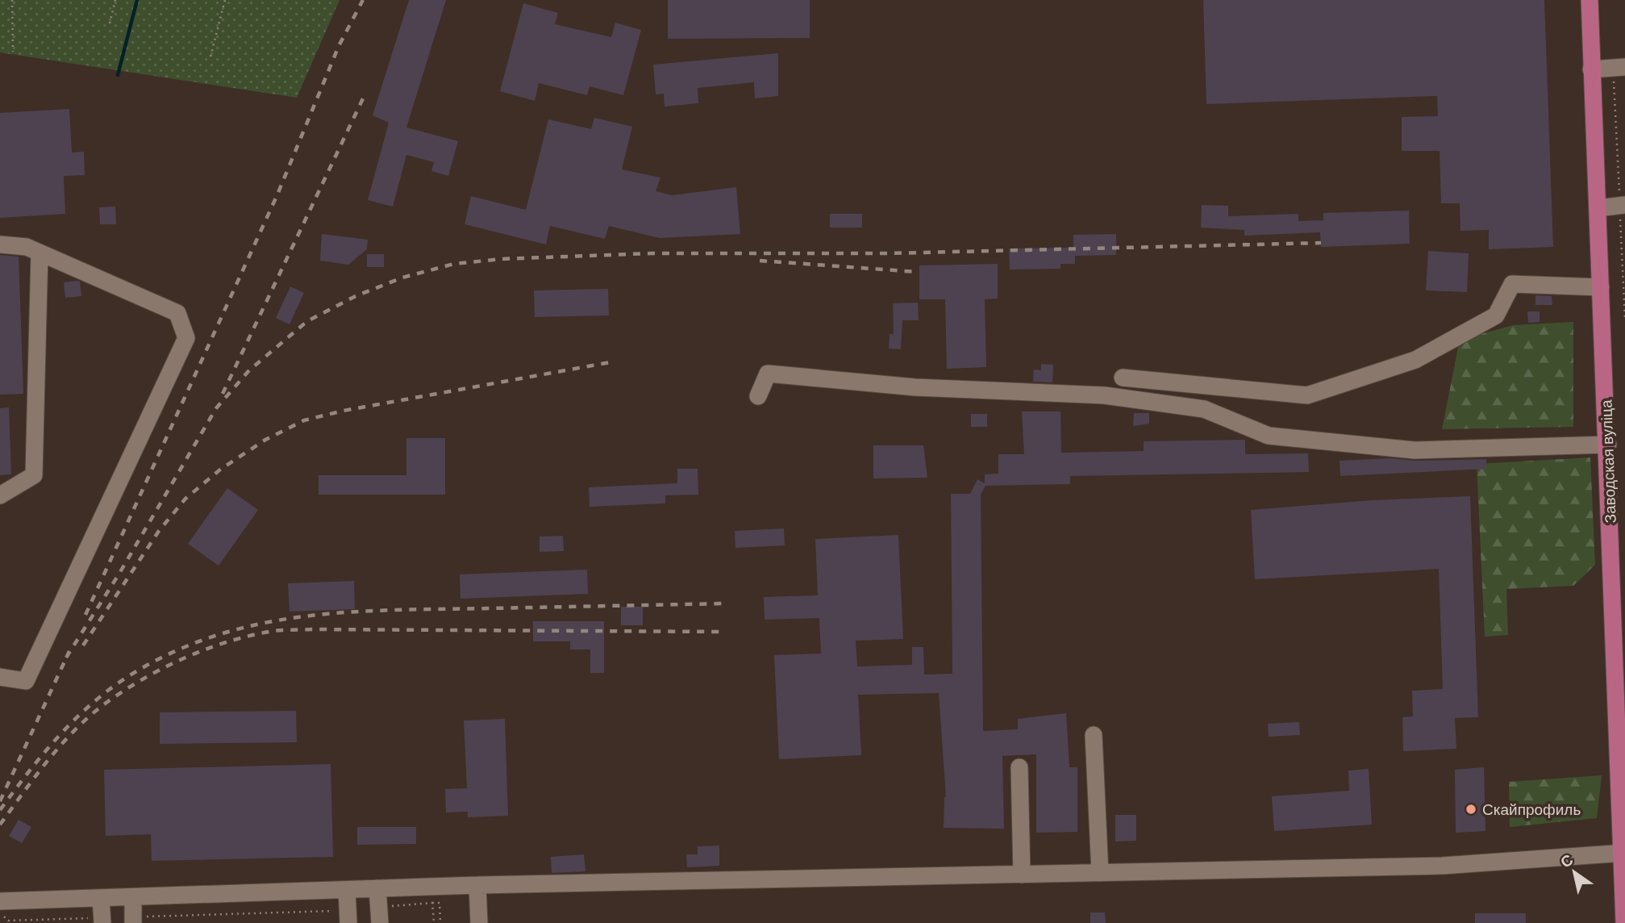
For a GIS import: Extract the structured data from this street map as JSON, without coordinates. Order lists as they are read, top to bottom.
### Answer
{
  "streets": {
    "main road": ["Заводская вуліца"]
  },
  "places": ["Скайпрофиль"],
  "north": "top left"
}
